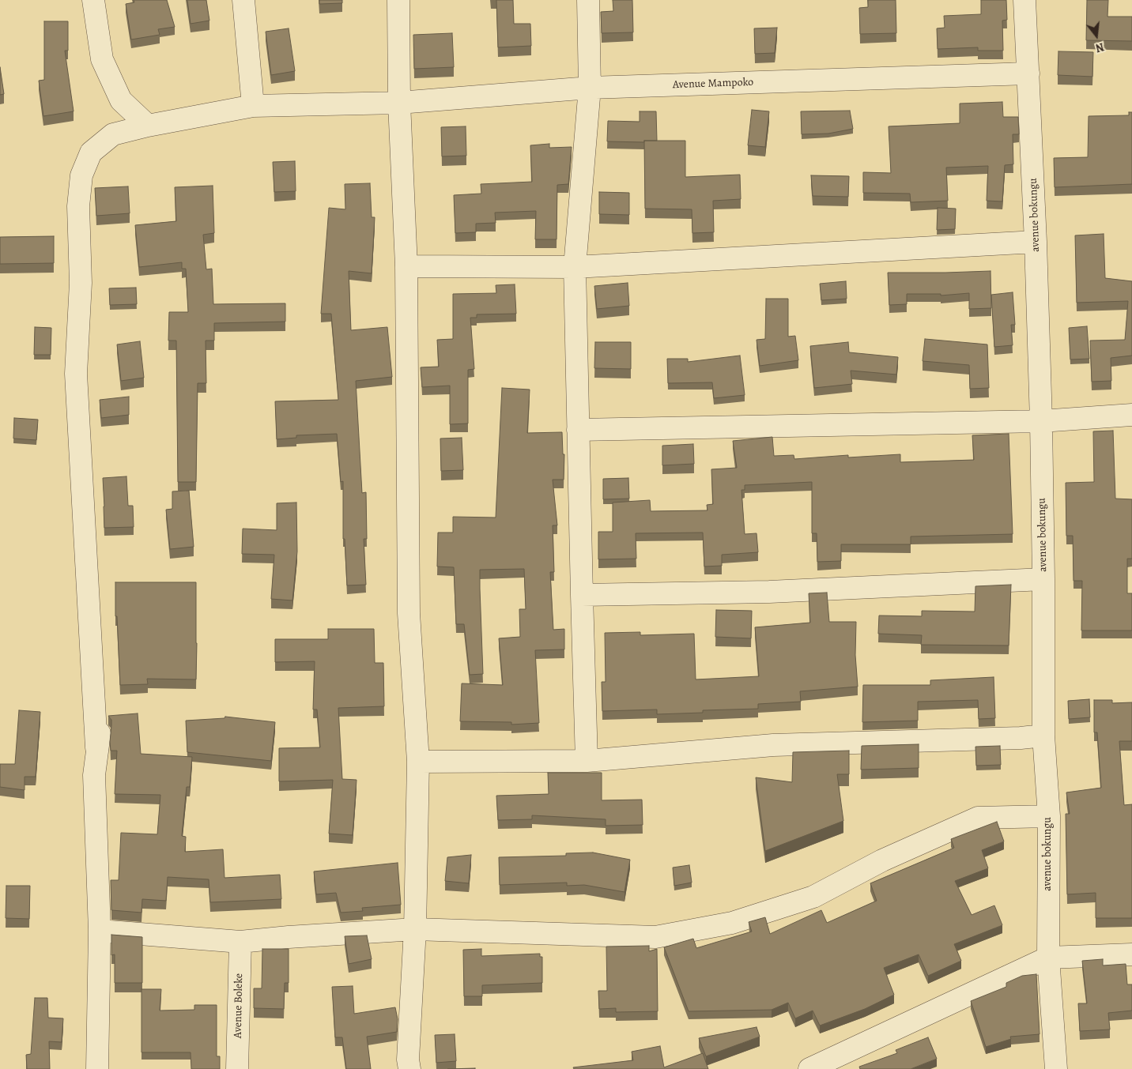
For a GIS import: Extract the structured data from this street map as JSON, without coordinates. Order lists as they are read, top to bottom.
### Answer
{
  "streets": {
    "street": ["Avenue Mampoko", "avenue bokungu", "Avenue Boleke"]
  },
  "crossings": [
    ["Avenue Mampoko", "avenue bokungu"]
  ],
  "north": "bottom"
}
